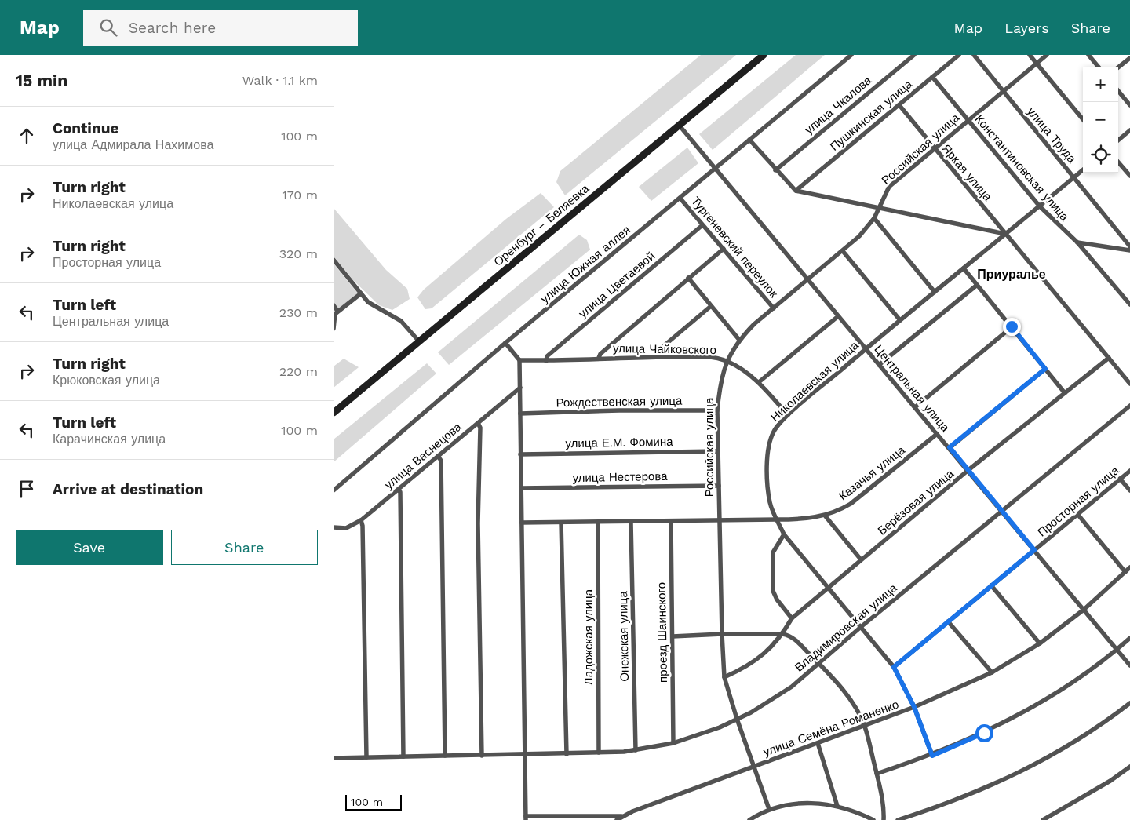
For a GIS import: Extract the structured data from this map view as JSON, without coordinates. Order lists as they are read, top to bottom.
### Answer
{
  "streets": {
    "main road": ["Оренбург – Беляевка"],
    "street": [
      "улица Чкалова",
      "Пушкинская улица",
      "улица Труда",
      "Российская улица",
      "Константиновская улица",
      "Яркая улица",
      "Тургеневский переулок",
      "улица Южная аллея",
      "улица Цветаевой",
      "улица Чайковского",
      "Николаевская улица",
      "Центральная улица",
      "Рождественская улица",
      "улица Е.М. Фомина",
      "улица Васнецова",
      "Казачья улица",
      "улица Нестерова",
      "Просторная улица",
      "Берёзовая улица",
      "Владимировская улица",
      "проезд Шаинского",
      "Онежская улица",
      "Ладожская улица",
      "улица Семёна Романенко"
    ]
  },
  "crossings": [
    ["Пушкинская улица", "Константиновская улица"],
    ["Пушкинская улица", "Яркая улица"],
    ["улица Труда", "Российская улица"],
    ["улица Труда", "Николаевская улица"],
    ["Российская улица", "Константиновская улица"],
    ["Российская улица", "Яркая улица"],
    ["Российская улица", "Тургеневский переулок"],
    ["Российская улица", "улица Чайковского"],
    ["Российская улица", "Центральная улица"],
    ["Российская улица", "Рождественская улица"],
    ["Российская улица", "улица Е.М. Фомина"],
    ["Российская улица", "Казачья улица"],
    ["Российская улица", "улица Нестерова"],
    ["Российская улица", "Берёзовая улица"],
    ["Российская улица", "Владимировская улица"],
    ["Российская улица", "улица Семёна Романенко"],
    ["Константиновская улица", "Николаевская улица"],
    ["Яркая улица", "Николаевская улица"],
    ["Яркая улица", "Берёзовая улица"],
    ["Оренбург – Беляевка", "Центральная улица"],
    ["Тургеневский переулок", "улица Южная аллея"],
    ["Тургеневский переулок", "улица Цветаевой"],
    ["улица Южная аллея", "Центральная улица"],
    ["улица Цветаевой", "улица Чайковского"],
    ["улица Чайковского", "Николаевская улица"],
    ["Николаевская улица", "Центральная улица"],
    ["Николаевская улица", "Казачья улица"],
    ["Николаевская улица", "Просторная улица"],
    ["Николаевская улица", "Берёзовая улица"],
    ["Николаевская улица", "Владимировская улица"],
    ["Николаевская улица", "улица Семёна Романенко"],
    ["Центральная улица", "Казачья улица"],
    ["Центральная улица", "Просторная улица"],
    ["Центральная улица", "Берёзовая улица"],
    ["Центральная улица", "Владимировская улица"],
    ["Центральная улица", "улица Семёна Романенко"],
    ["Владимировская улица", "проезд Шаинского"],
    ["Владимировская улица", "Онежская улица"],
    ["Владимировская улица", "Ладожская улица"]
  ],
  "districts": ["Приуралье"],
  "scale_bar": "100 m",
  "page": {
    "header": "Map",
    "search": "Search here",
    "nav": ["Map", "Layers", "Share"],
    "heading": ["15 min", "Walk · 1.1 km"],
    "map_buttons": ["+", "−"],
    "list": [
      ["Continue", "улица Адмирала Нахимова", "100 m"],
      ["Turn right", "Николаевская улица", "170 m"],
      ["Turn right", "Просторная улица", "320 m"],
      ["Turn left", "Центральная улица", "230 m"],
      ["Turn right", "Крюковская улица", "220 m"],
      ["Turn left", "Карачинская улица", "100 m"],
      "Arrive at destination"
    ],
    "buttons": ["Save", "Share"],
    "scale": "100 m"
  }
}
